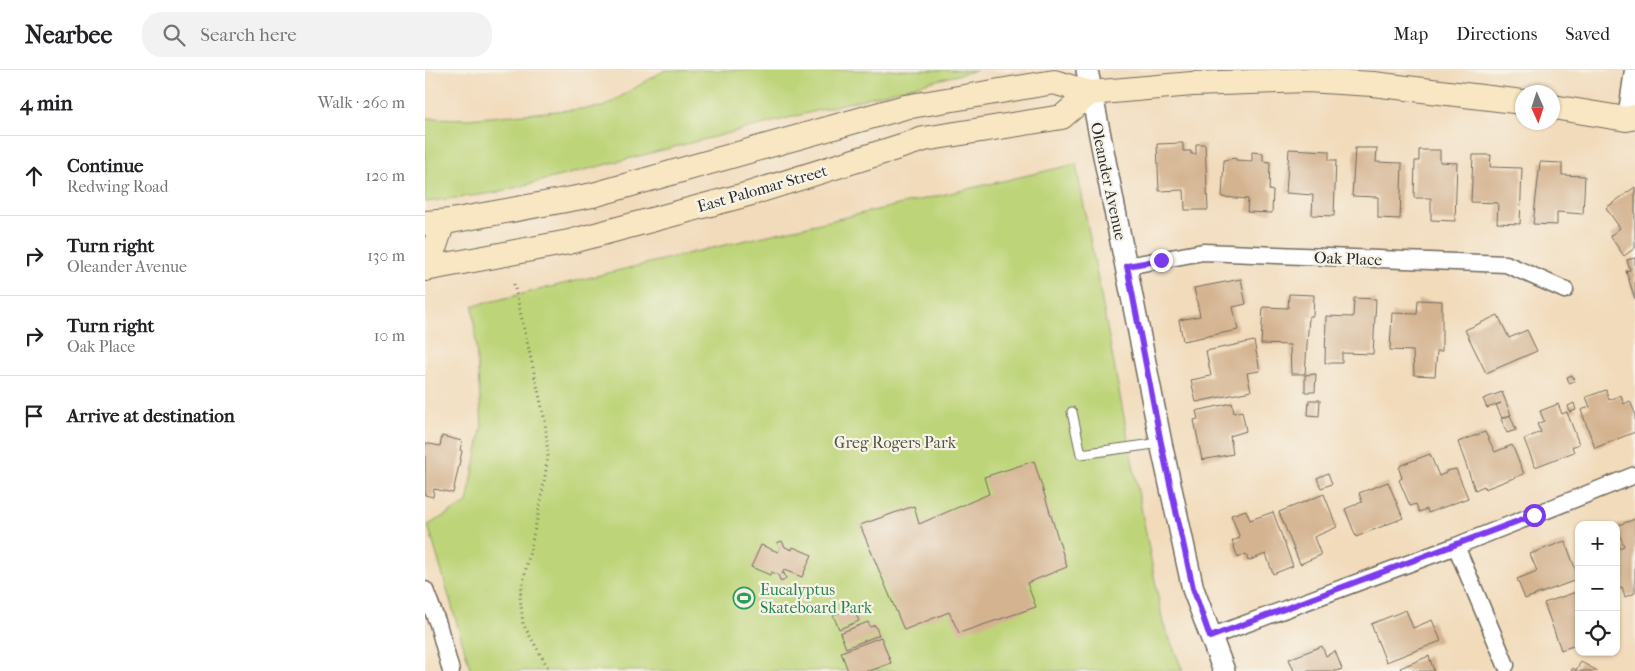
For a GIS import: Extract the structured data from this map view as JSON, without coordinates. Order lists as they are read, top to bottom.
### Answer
{
  "streets": {
    "main road": ["East Palomar Street"],
    "street": ["Oleander Avenue", "Oak Place"]
  },
  "crossings": [
    ["Oleander Avenue", "East Palomar Street"],
    ["Oleander Avenue", "Oak Place"]
  ],
  "parks": ["Greg Rogers Park"],
  "places": {
    "sports": ["Eucalyptus Skateboard Park"]
  },
  "north": "bottom",
  "page": {
    "header": "Nearbee",
    "search": "Search here",
    "nav": ["Map", "Directions", "Saved"],
    "heading": ["4 min", "Walk · 260 m"],
    "list": [
      ["Continue", "Redwing Road", "120 m"],
      ["Turn right", "Oleander Avenue", "130 m"],
      ["Turn right", "Oak Place", "10 m"],
      "Arrive at destination"
    ],
    "map_buttons": ["+", "−"]
  }
}
